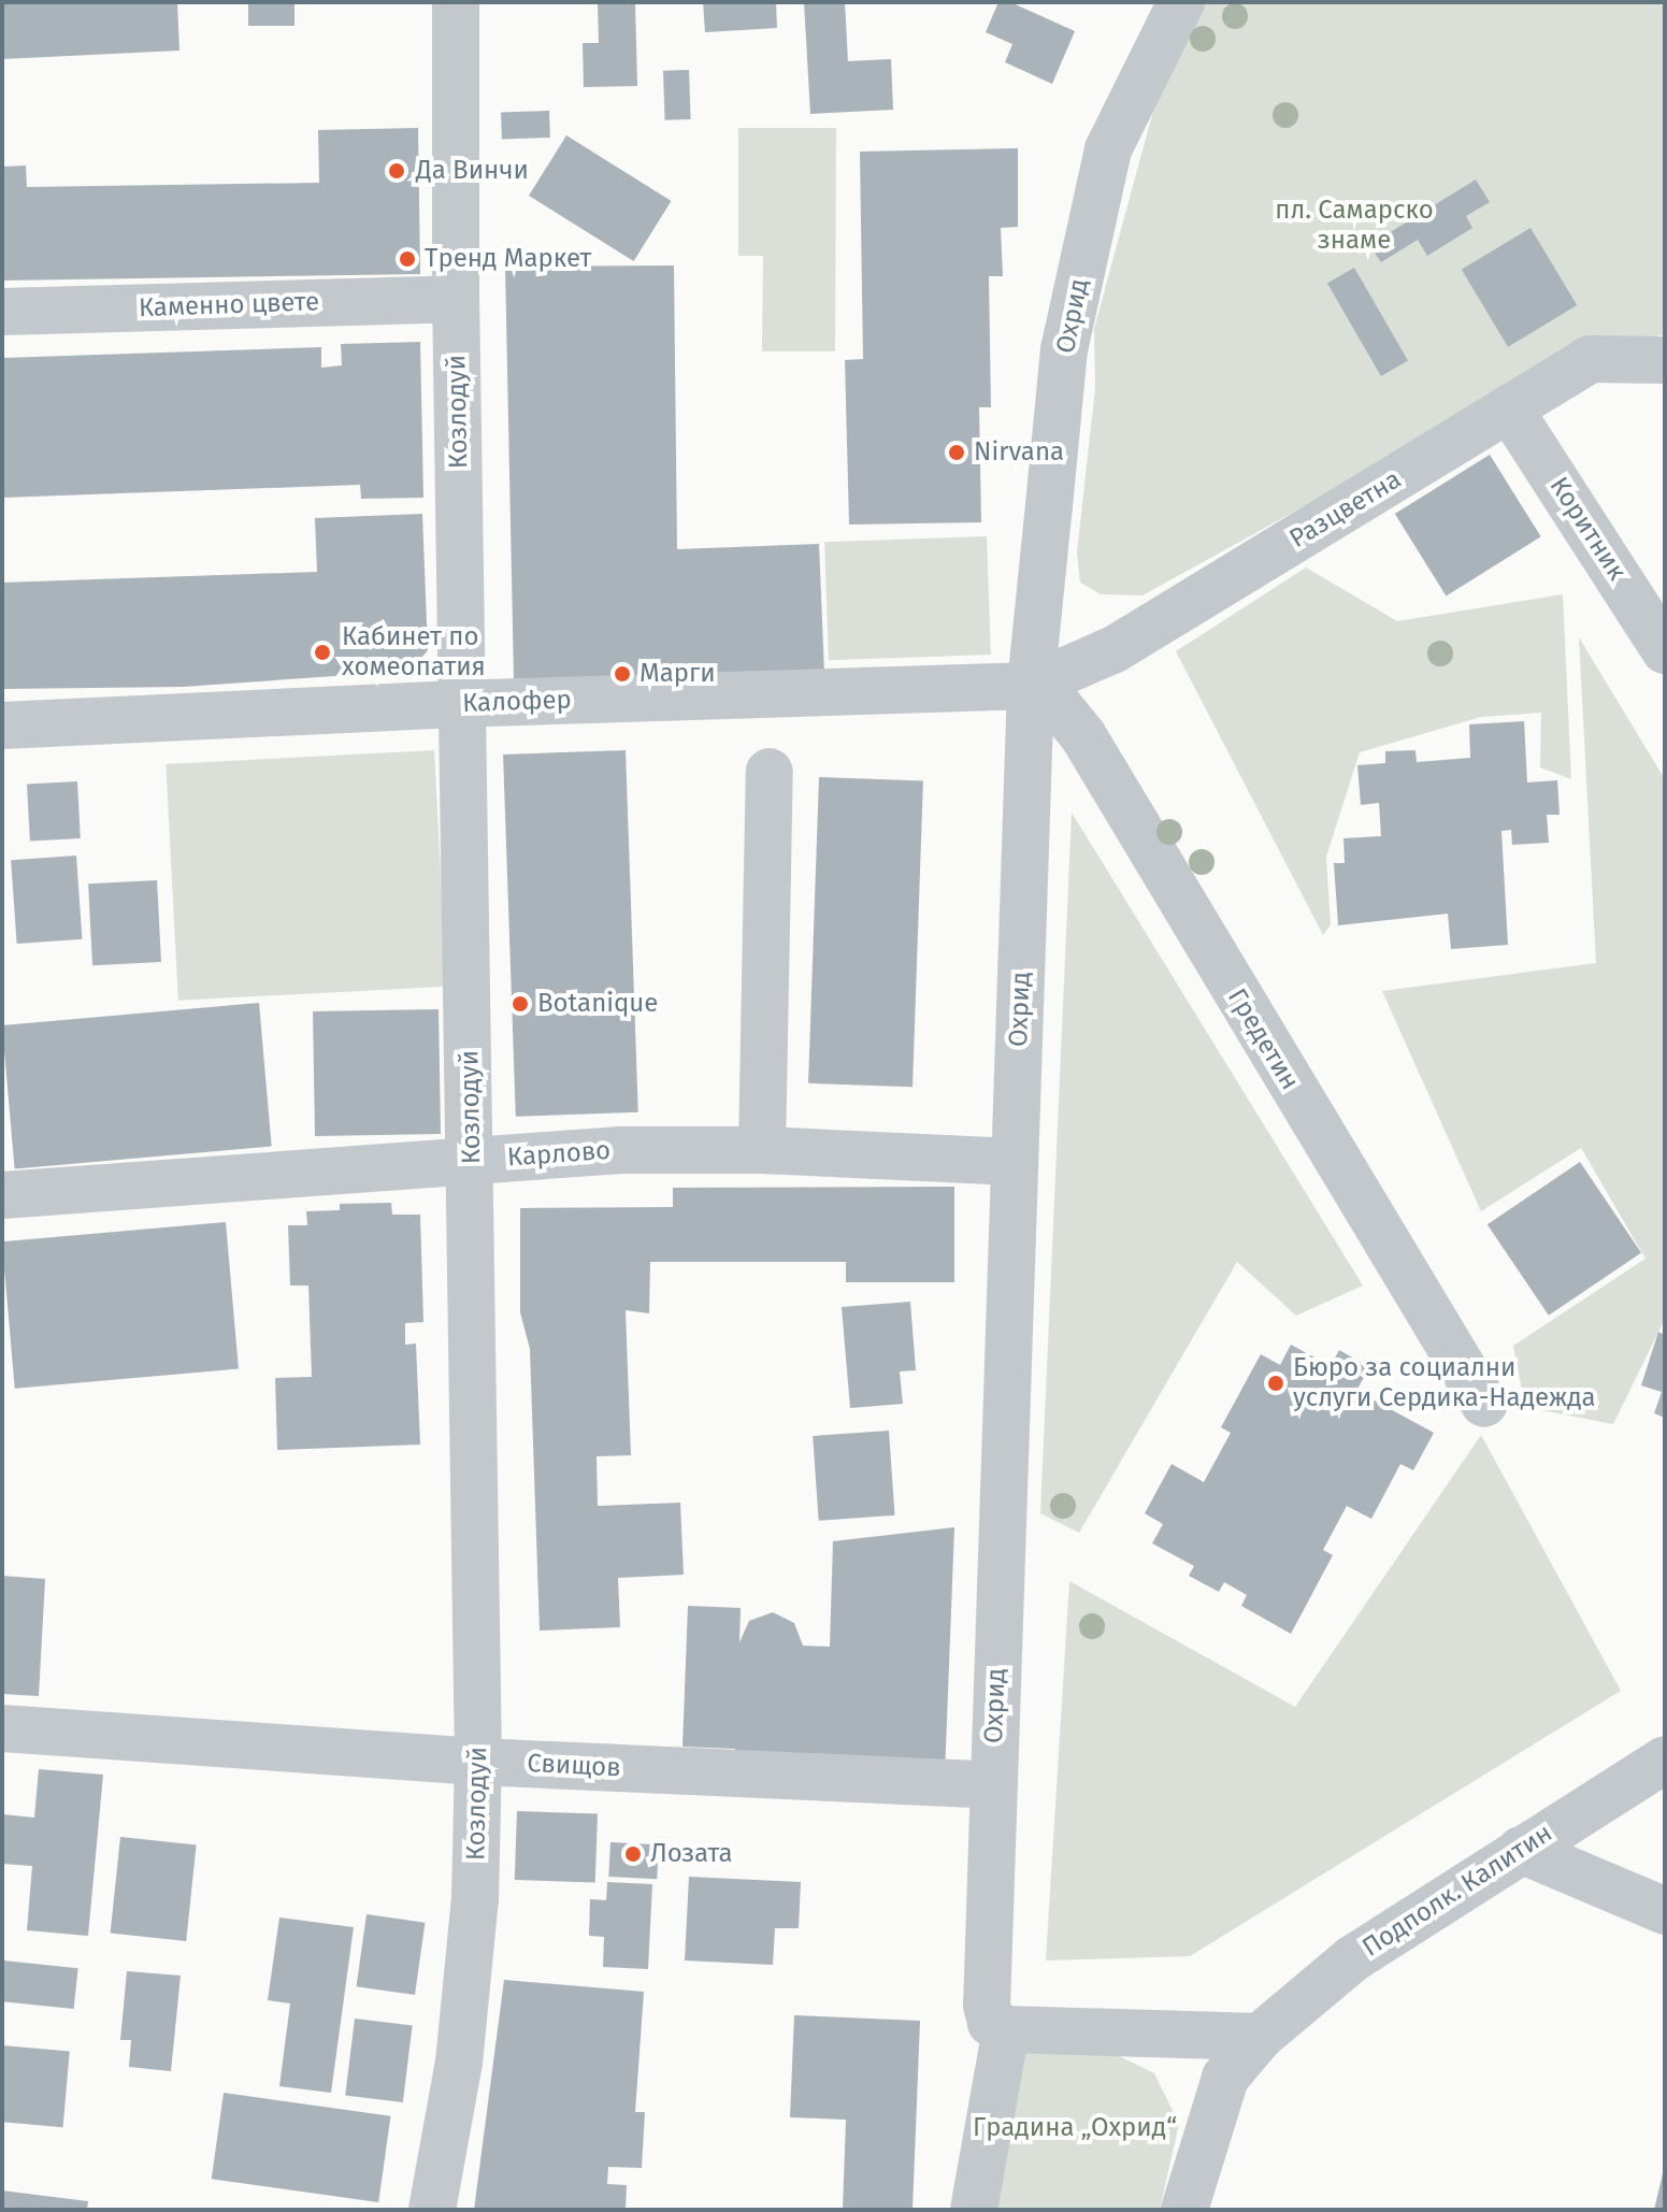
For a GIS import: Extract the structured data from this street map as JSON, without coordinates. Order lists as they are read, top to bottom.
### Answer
{
  "streets": {
    "street": [
      "Каменно цвете",
      "Охрид",
      "Козлодуй",
      "Разцветна",
      "Коритник",
      "Калофер",
      "Гредетин",
      "Карлово",
      "Свищов",
      "Подполк. Калитин"
    ]
  },
  "crossings": [
    ["Каменно цвете", "Козлодуй"],
    ["Охрид", "Разцветна"],
    ["Охрид", "Калофер"],
    ["Охрид", "Гредетин"],
    ["Охрид", "Карлово"],
    ["Охрид", "Свищов"],
    ["Козлодуй", "Калофер"],
    ["Козлодуй", "Карлово"],
    ["Козлодуй", "Свищов"],
    ["Разцветна", "Коритник"],
    ["Разцветна", "Калофер"],
    ["Разцветна", "Гредетин"],
    ["Калофер", "Гредетин"]
  ],
  "parks": ["пл. Самарско знаме", "Градина „Охрид“"],
  "places": [
    "Да Винчи",
    "Тренд Маркет",
    "Nirvana",
    "Кабинет по хомеопатия",
    "Марги",
    "Botanique",
    "Бюро за социални услуги Сердика-Надежда",
    "Лозата"
  ]
}
